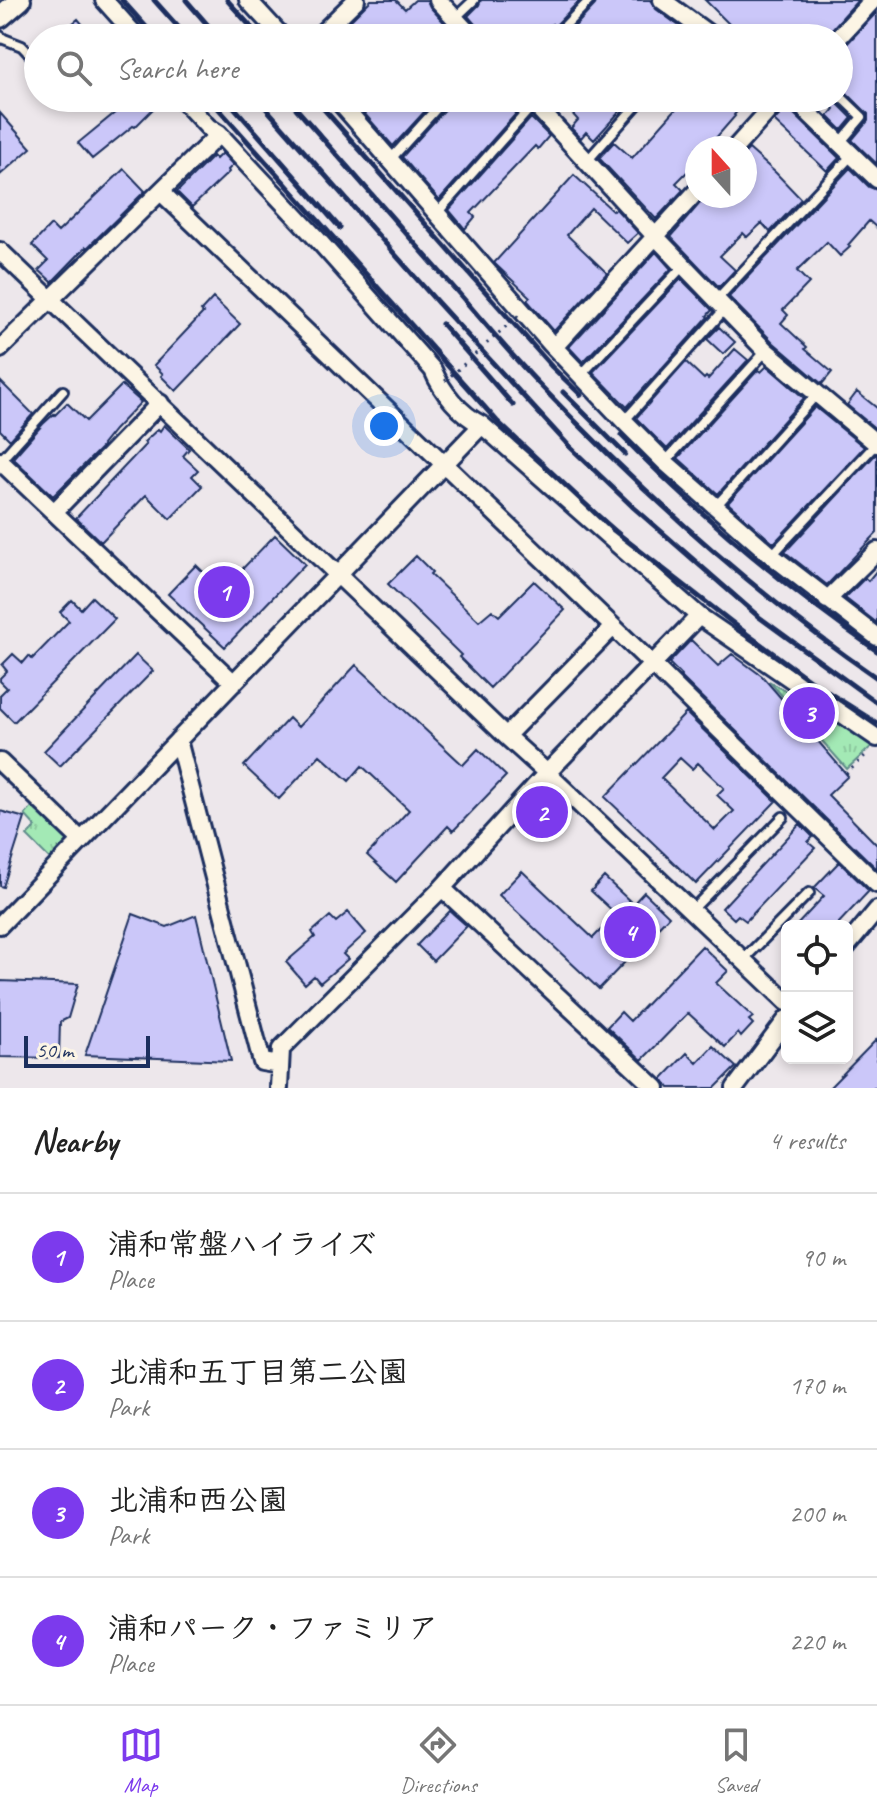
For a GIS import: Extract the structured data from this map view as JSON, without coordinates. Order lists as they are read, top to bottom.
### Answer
{
  "scale_bar": "50 m",
  "north": "top",
  "page": {
    "search": "Search here",
    "pins": [
      "1",
      "3",
      "2",
      "4"
    ],
    "scale": "50 m",
    "heading": ["Nearby", "4 results"],
    "list": [
      {
        "mark": "1",
        "name": "浦和常盤ハイライズ",
        "note": "Place",
        "value": "90 m"
      },
      {
        "mark": "2",
        "name": "北浦和五丁目第二公園",
        "note": "Park",
        "value": "170 m"
      },
      {
        "mark": "3",
        "name": "北浦和西公園",
        "note": "Park",
        "value": "200 m"
      },
      {
        "mark": "4",
        "name": "浦和パーク・ファミリア",
        "note": "Place",
        "value": "220 m"
      }
    ],
    "nav": ["Map", "Directions", "Saved"]
  }
}
